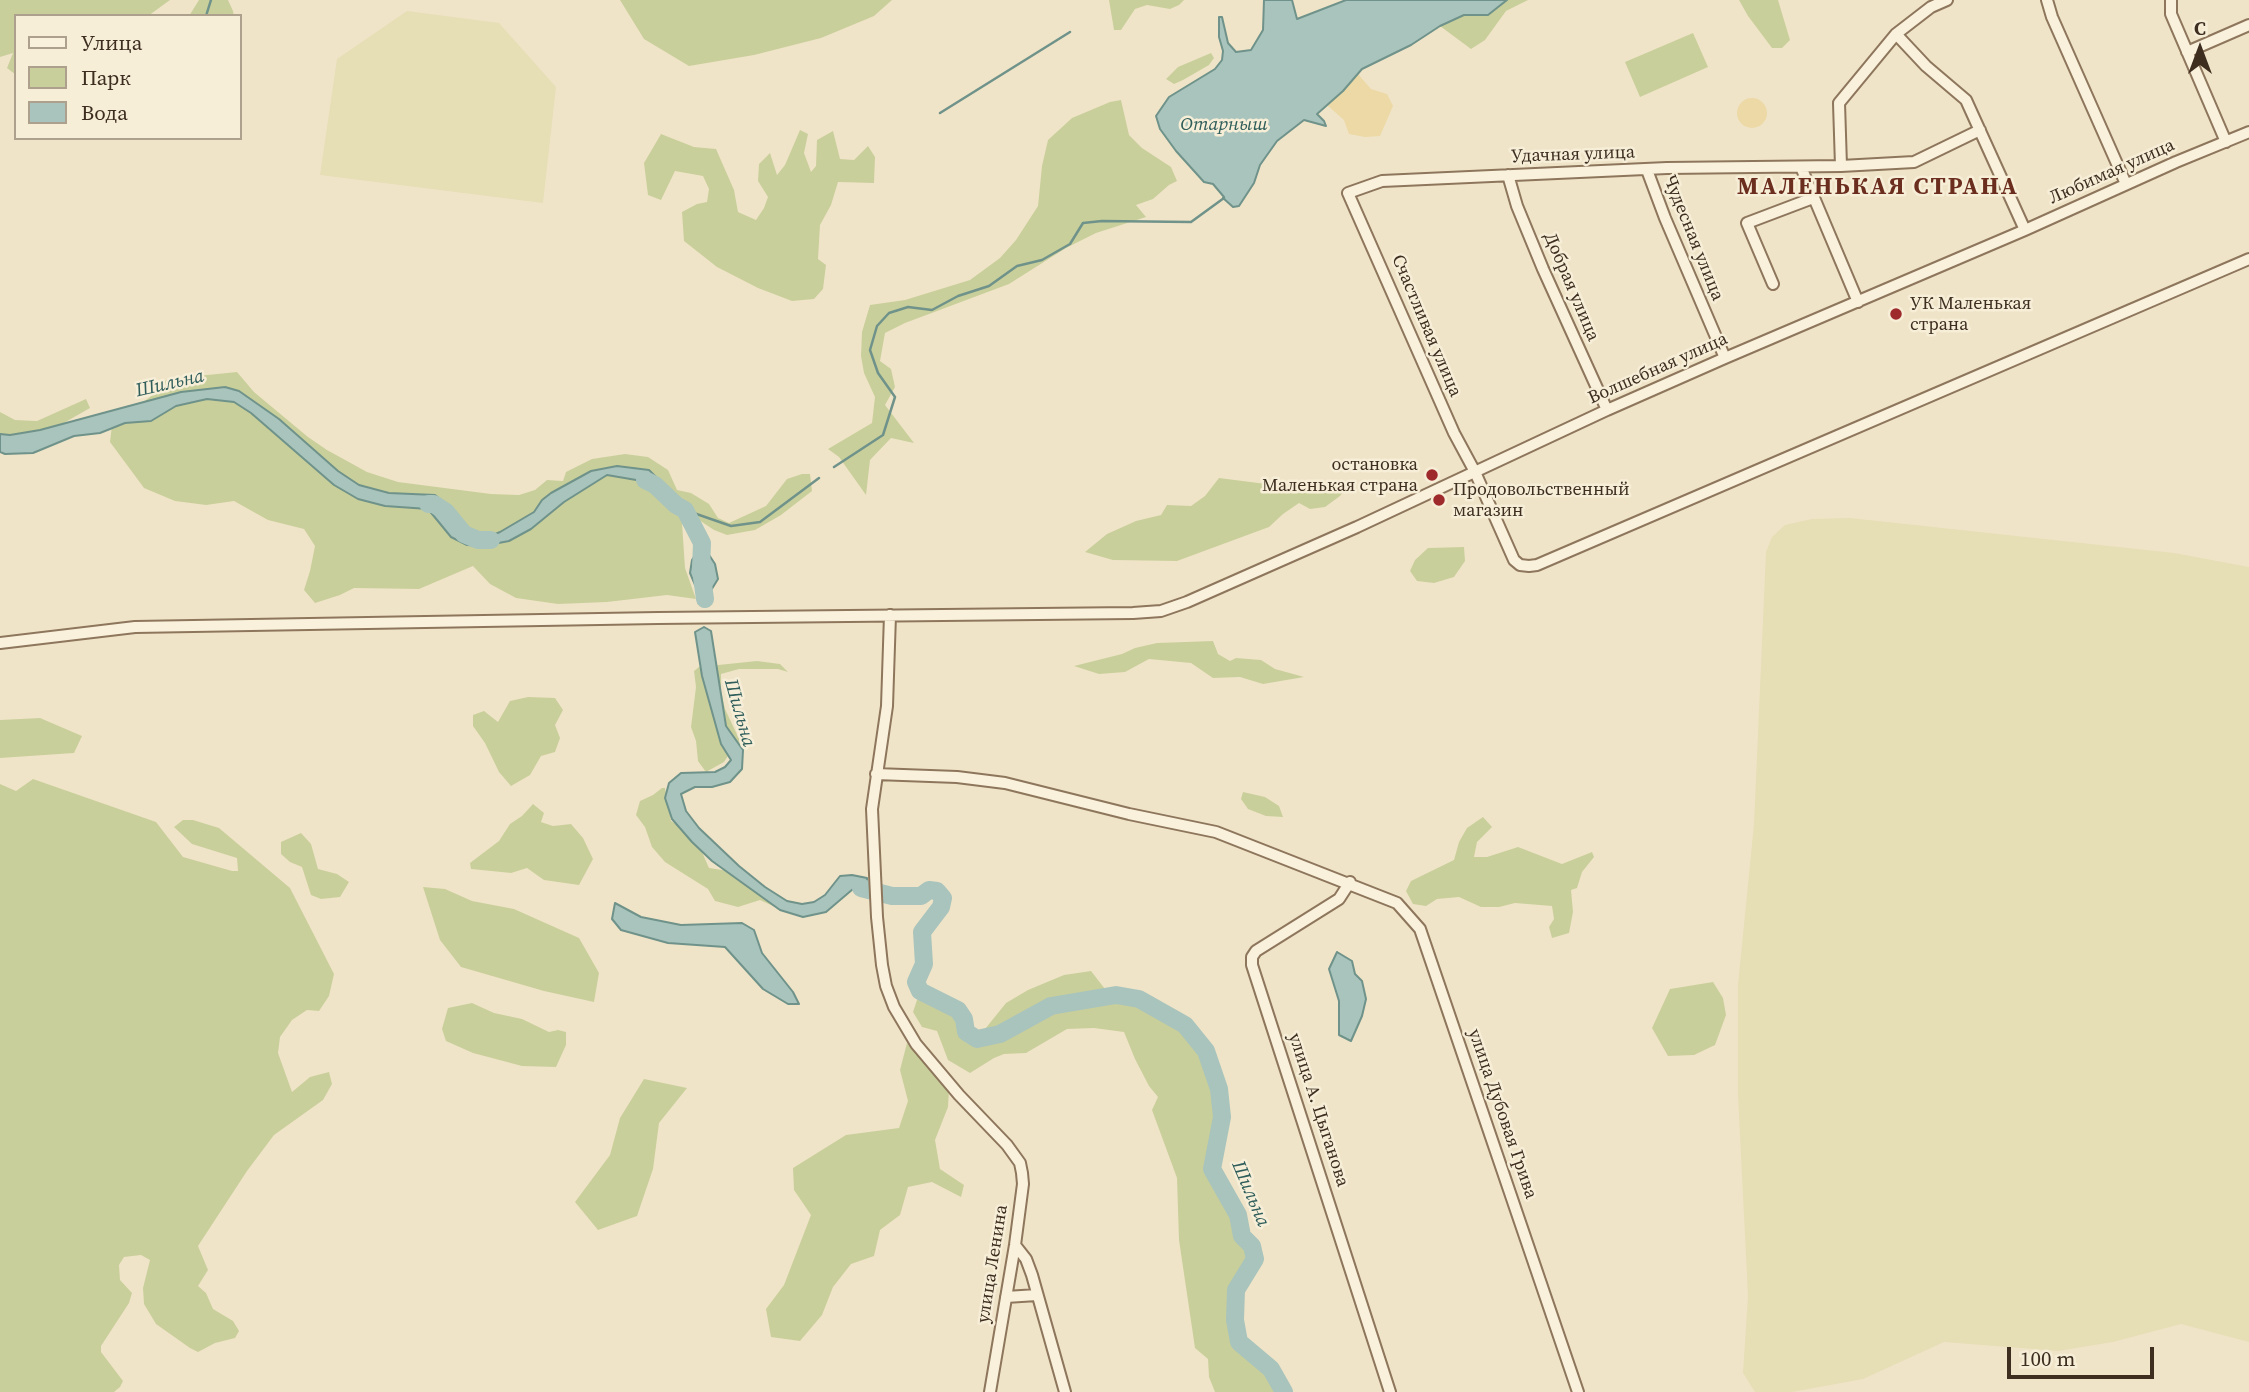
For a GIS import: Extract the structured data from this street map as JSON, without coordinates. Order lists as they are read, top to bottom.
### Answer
{
  "streets": {
    "street": [
      "Удачная улица",
      "Любимая улица",
      "Чудесная улица",
      "Добрая улица",
      "Счастливая улица",
      "Волшебная улица",
      "улица А. Цыганова",
      "улица Дубовая Грива",
      "улица Ленина"
    ]
  },
  "crossings": [
    ["Удачная улица", "Чудесная улица"],
    ["Удачная улица", "Добрая улица"],
    ["Удачная улица", "Счастливая улица"],
    ["Любимая улица", "Волшебная улица"],
    ["Чудесная улица", "Волшебная улица"],
    ["Добрая улица", "Волшебная улица"],
    ["Счастливая улица", "Волшебная улица"],
    ["Волшебная улица", "улица Ленина"],
    ["улица А. Цыганова", "улица Дубовая Грива"],
    ["улица Дубовая Грива", "улица Ленина"]
  ],
  "districts": ["МАЛЕНЬКАЯ СТРАНА"],
  "water": ["Отарныш", "Шильна"],
  "places": ["УК Маленькая страна", "остановка Маленькая страна", "Продовольственный магазин"],
  "legend": ["Улица", "Парк", "Вода"],
  "scale_bar": "100 m",
  "north": "top"
}
